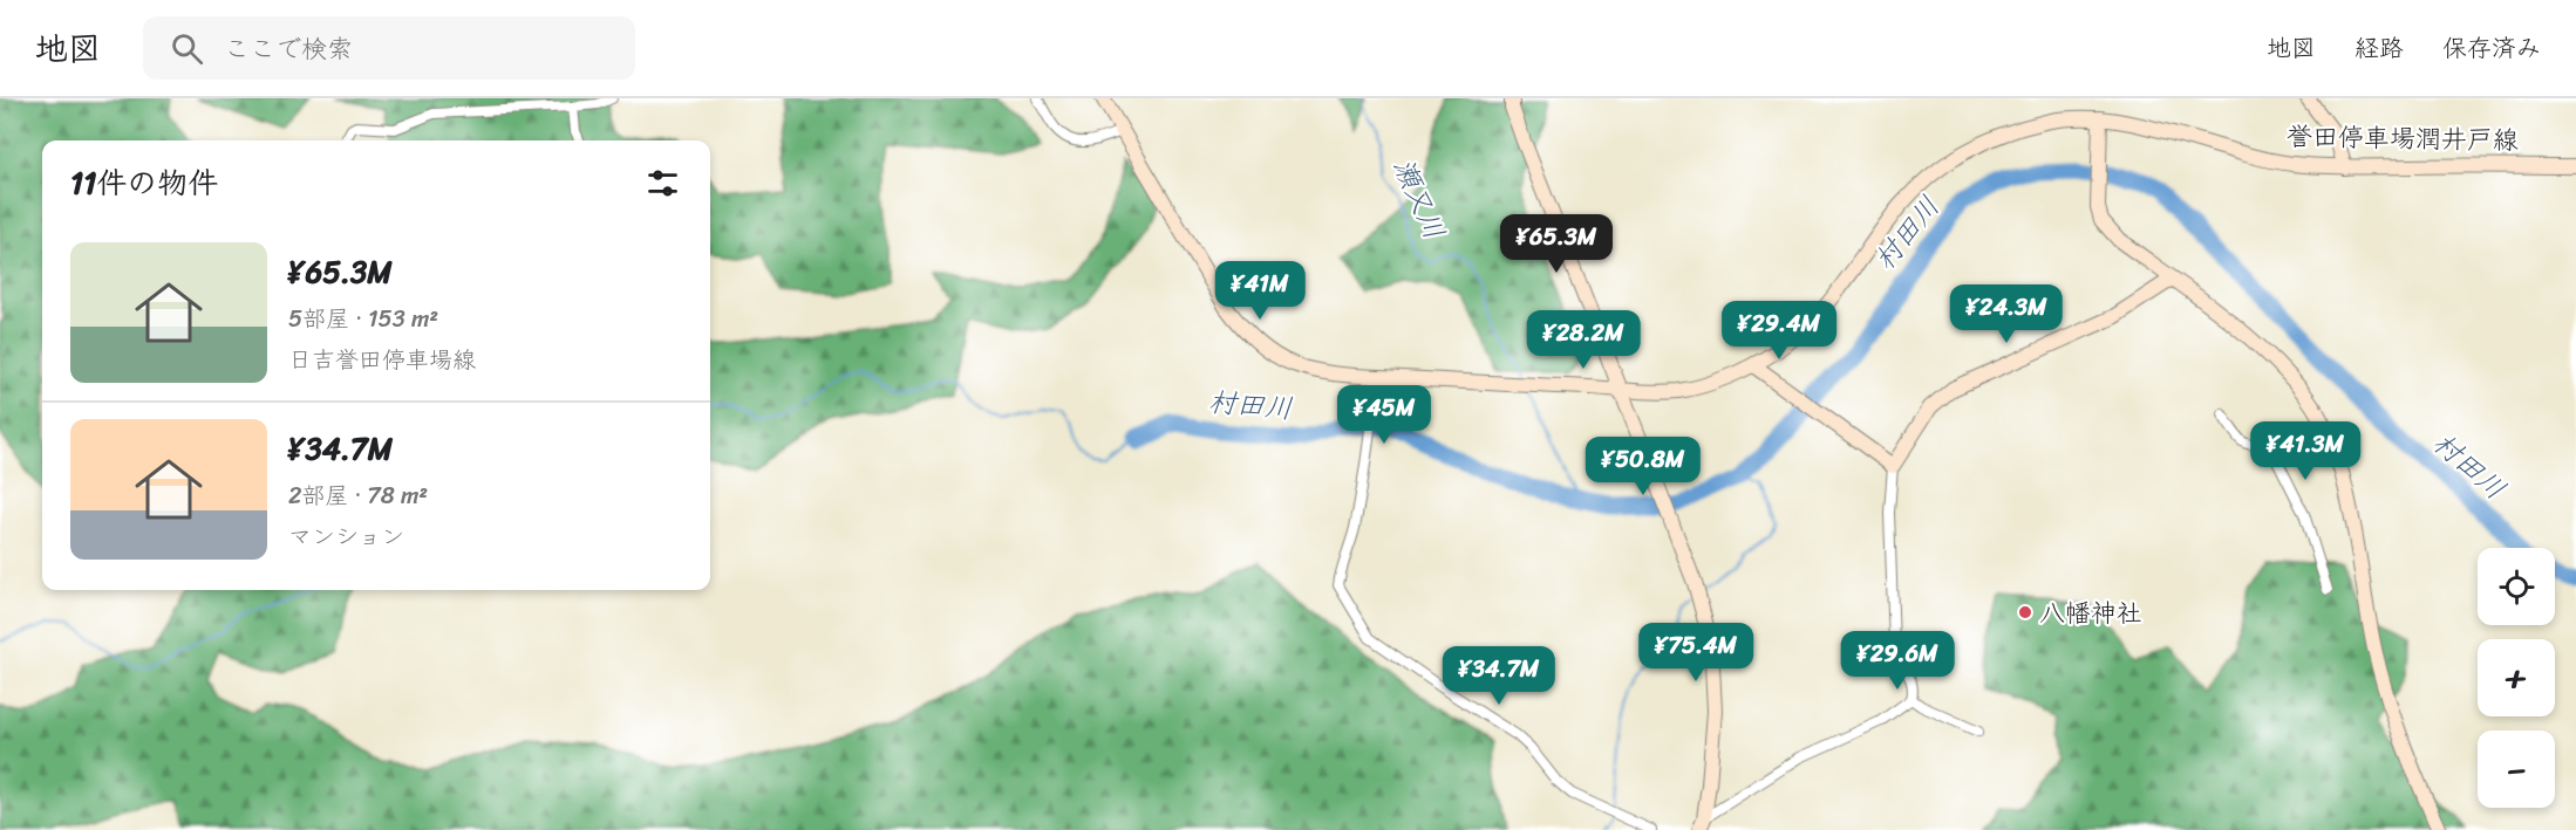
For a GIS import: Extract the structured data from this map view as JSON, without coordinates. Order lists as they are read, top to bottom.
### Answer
{
  "streets": {
    "street": ["誉田停車場潤井戸線"]
  },
  "water": ["瀬又川", "村田川"],
  "places": ["八幡神社"],
  "page": {
    "header": "地図",
    "search": "ここで検索",
    "nav": ["地図", "経路", "保存済み"],
    "heading": "11件の物件",
    "price": [
      "¥65.3M",
      "¥41M",
      "¥24.3M",
      "¥29.4M",
      "¥28.2M",
      "¥45M",
      "¥41.3M",
      "¥50.8M",
      "¥75.4M",
      "¥29.6M",
      "¥34.7M"
    ],
    "list": [
      {
        "name": "¥65.3M",
        "note": "5部屋 · 153 m² · 日吉誉田停車場線"
      },
      {
        "name": "¥34.7M",
        "note": "2部屋 · 78 m² · マンション"
      }
    ],
    "map_buttons": ["+", "−"]
  }
}
